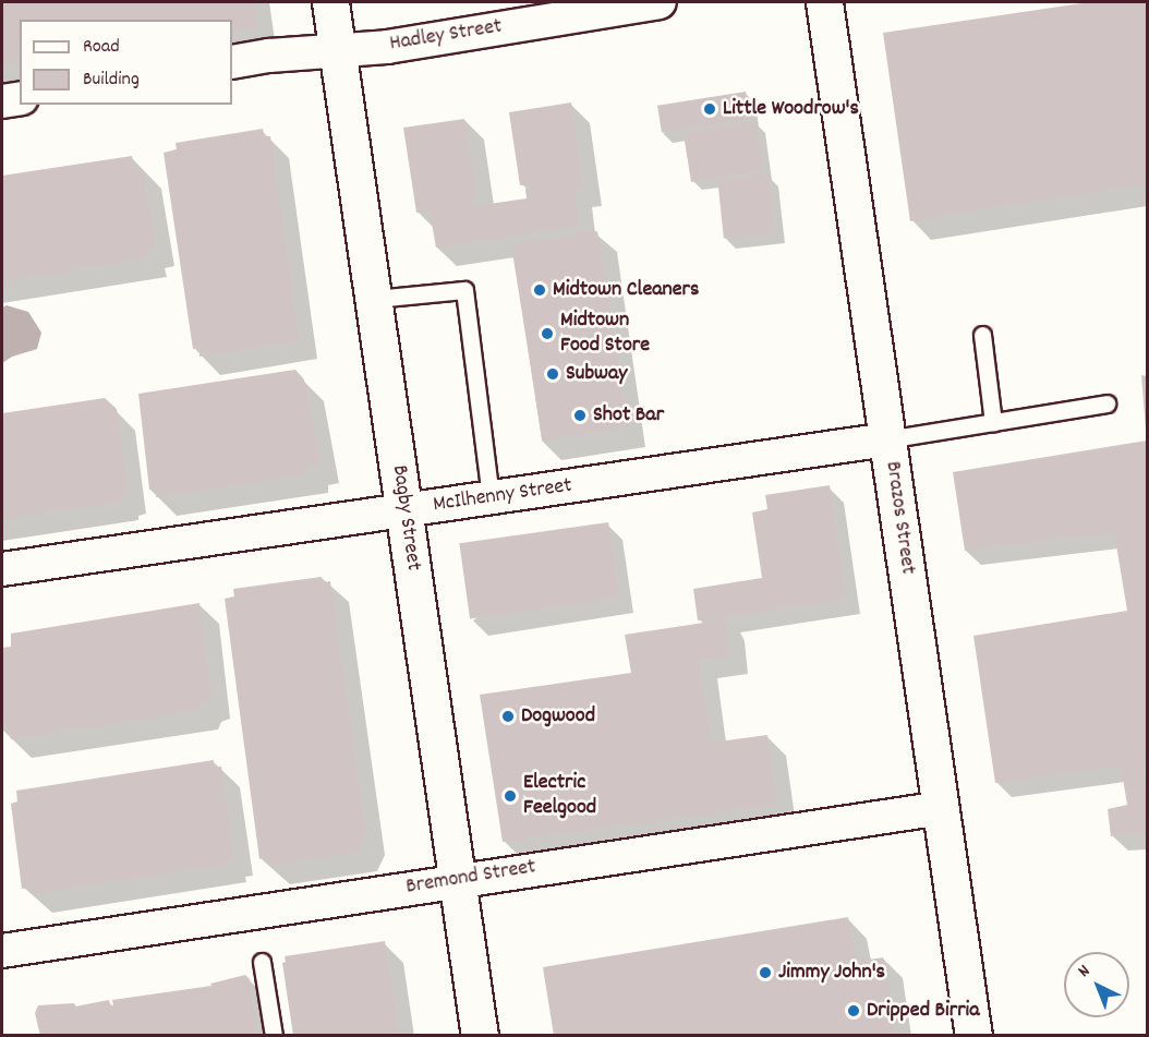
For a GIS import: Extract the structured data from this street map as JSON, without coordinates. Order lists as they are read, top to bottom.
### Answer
{
  "streets": {
    "main road": ["Bagby Street", "Brazos Street"],
    "street": ["Hadley Street", "McIlhenny Street", "Bremond Street"]
  },
  "crossings": [
    ["Hadley Street", "Bagby Street"],
    ["McIlhenny Street", "Bagby Street"],
    ["McIlhenny Street", "Brazos Street"],
    ["Bagby Street", "Bremond Street"],
    ["Brazos Street", "Bremond Street"]
  ],
  "places": [
    "Little Woodrow's",
    "Midtown Cleaners",
    "Midtown Food Store",
    "Subway",
    "Shot Bar",
    "Dogwood",
    "Electric Feelgood",
    "Jimmy John's",
    "Dripped Birria"
  ],
  "legend": ["Road", "Building"],
  "north": "top left"
}
